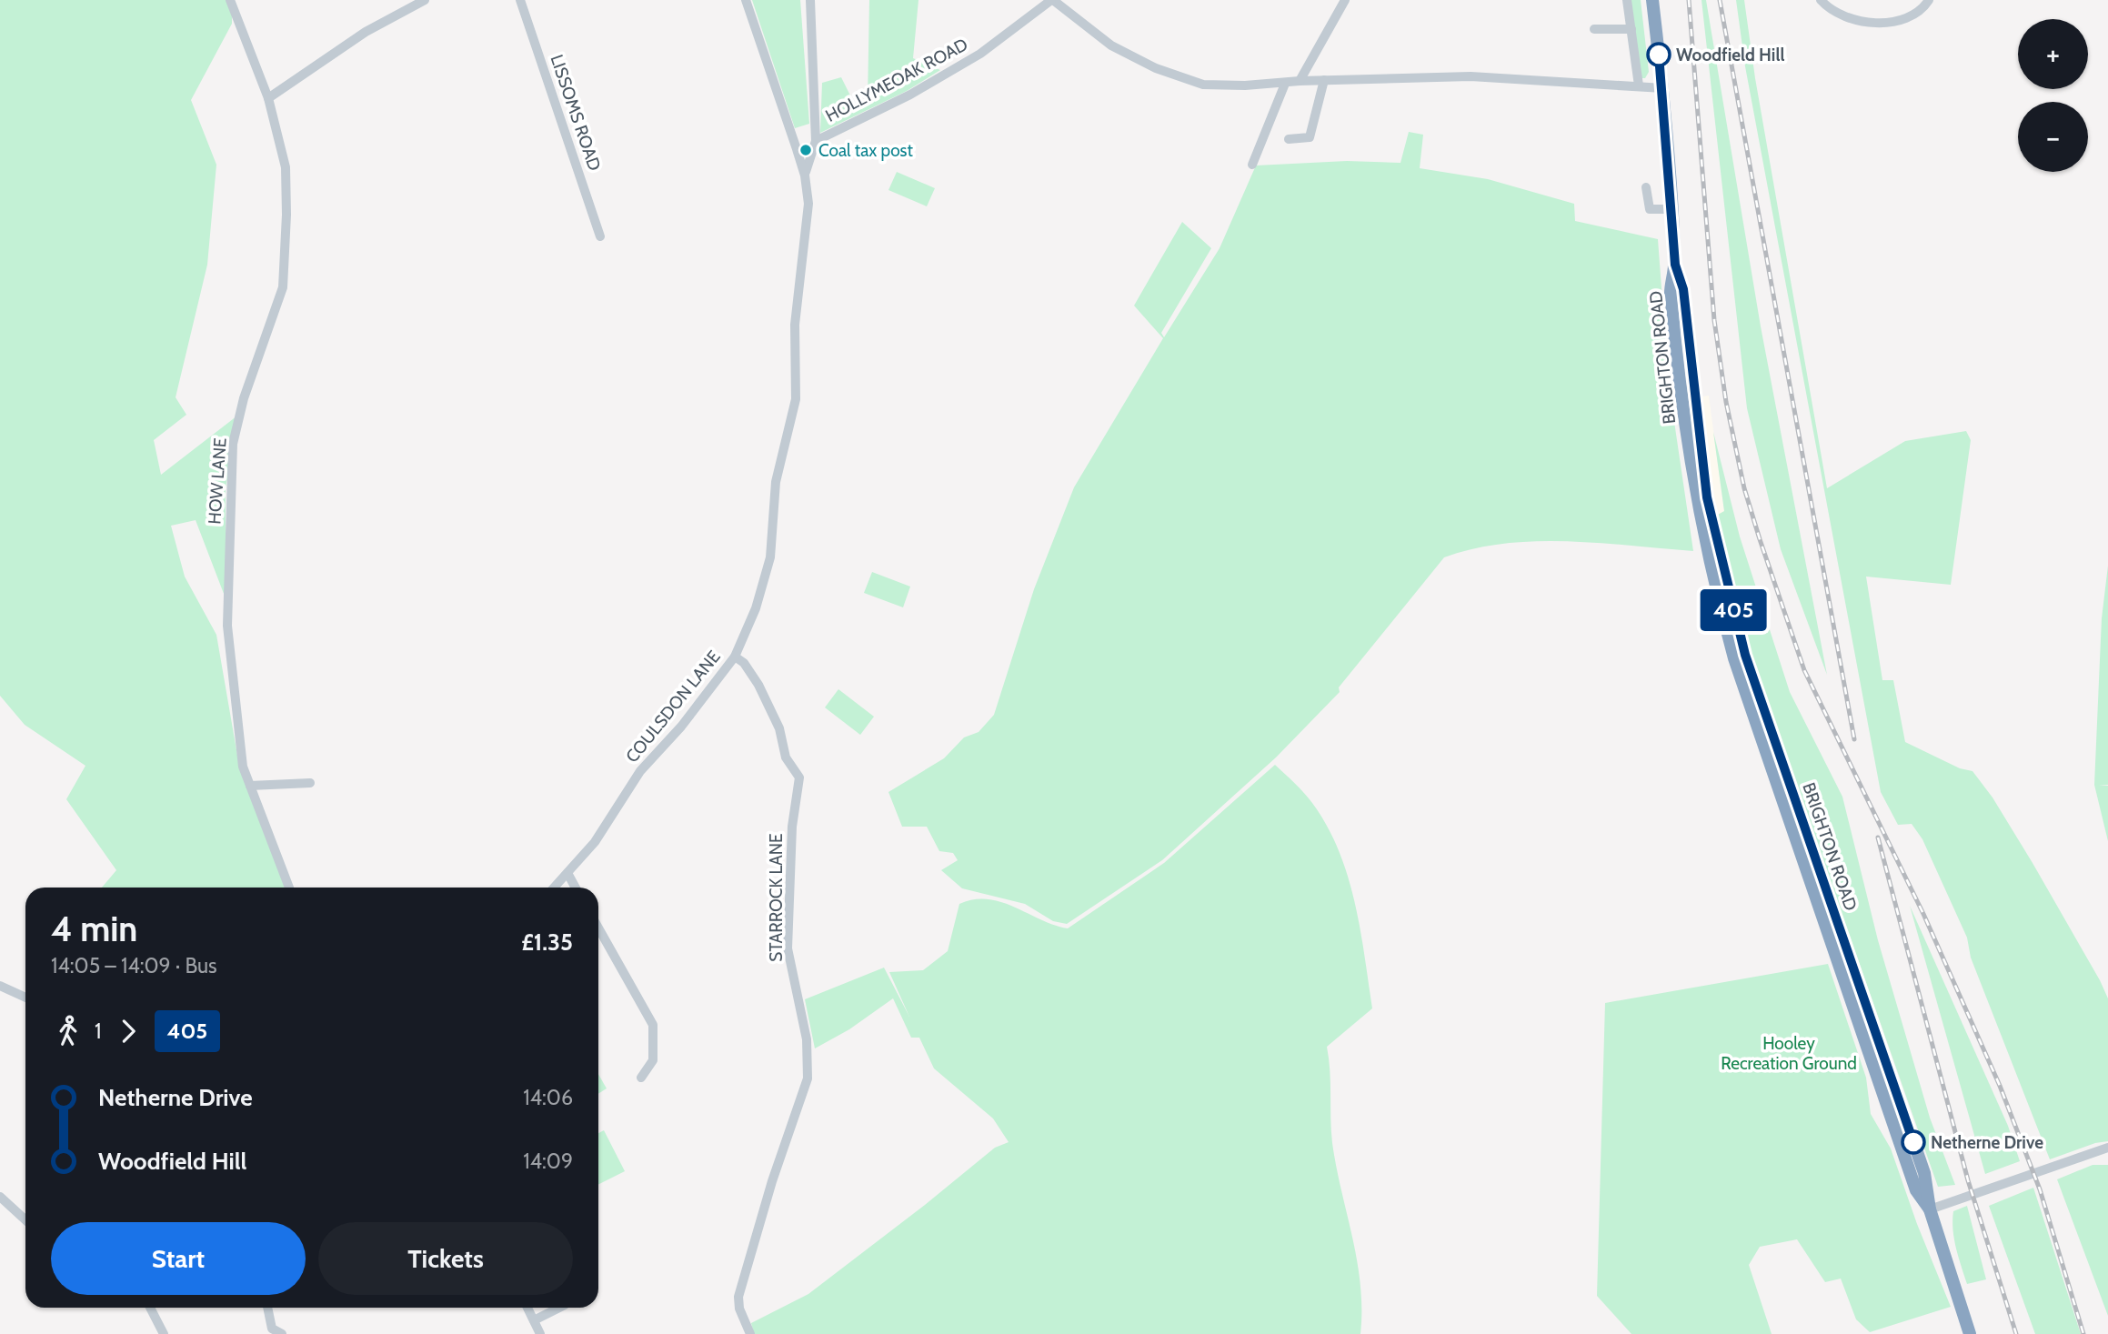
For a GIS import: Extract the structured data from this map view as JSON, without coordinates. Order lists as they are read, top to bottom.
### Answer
{
  "streets": {
    "highway": ["BRIGHTON ROAD"],
    "street": [
      "HOLLYMEOAK ROAD",
      "LISSOMS ROAD",
      "HOW LANE",
      "COULSDON LANE",
      "STARROCK LANE"
    ]
  },
  "crossings": [
    ["HOLLYMEOAK ROAD", "COULSDON LANE"],
    ["COULSDON LANE", "STARROCK LANE"]
  ],
  "parks": ["Hooley Recreation Ground"],
  "places": ["Woodfield Hill", "Coal tax post", "Netherne Drive"],
  "lines": ["bus line 405"],
  "page": {
    "on_map": "405",
    "map_buttons": ["+", "−"],
    "heading": ["4 min", "14:05 – 14:09 · Bus", "£1.35"],
    "legs": ["1", "405"],
    "list": [
      {
        "name": "Netherne Drive",
        "value": "14:06"
      },
      {
        "name": "Woodfield Hill",
        "value": "14:09"
      }
    ],
    "buttons": ["Start", "Tickets"]
  }
}
